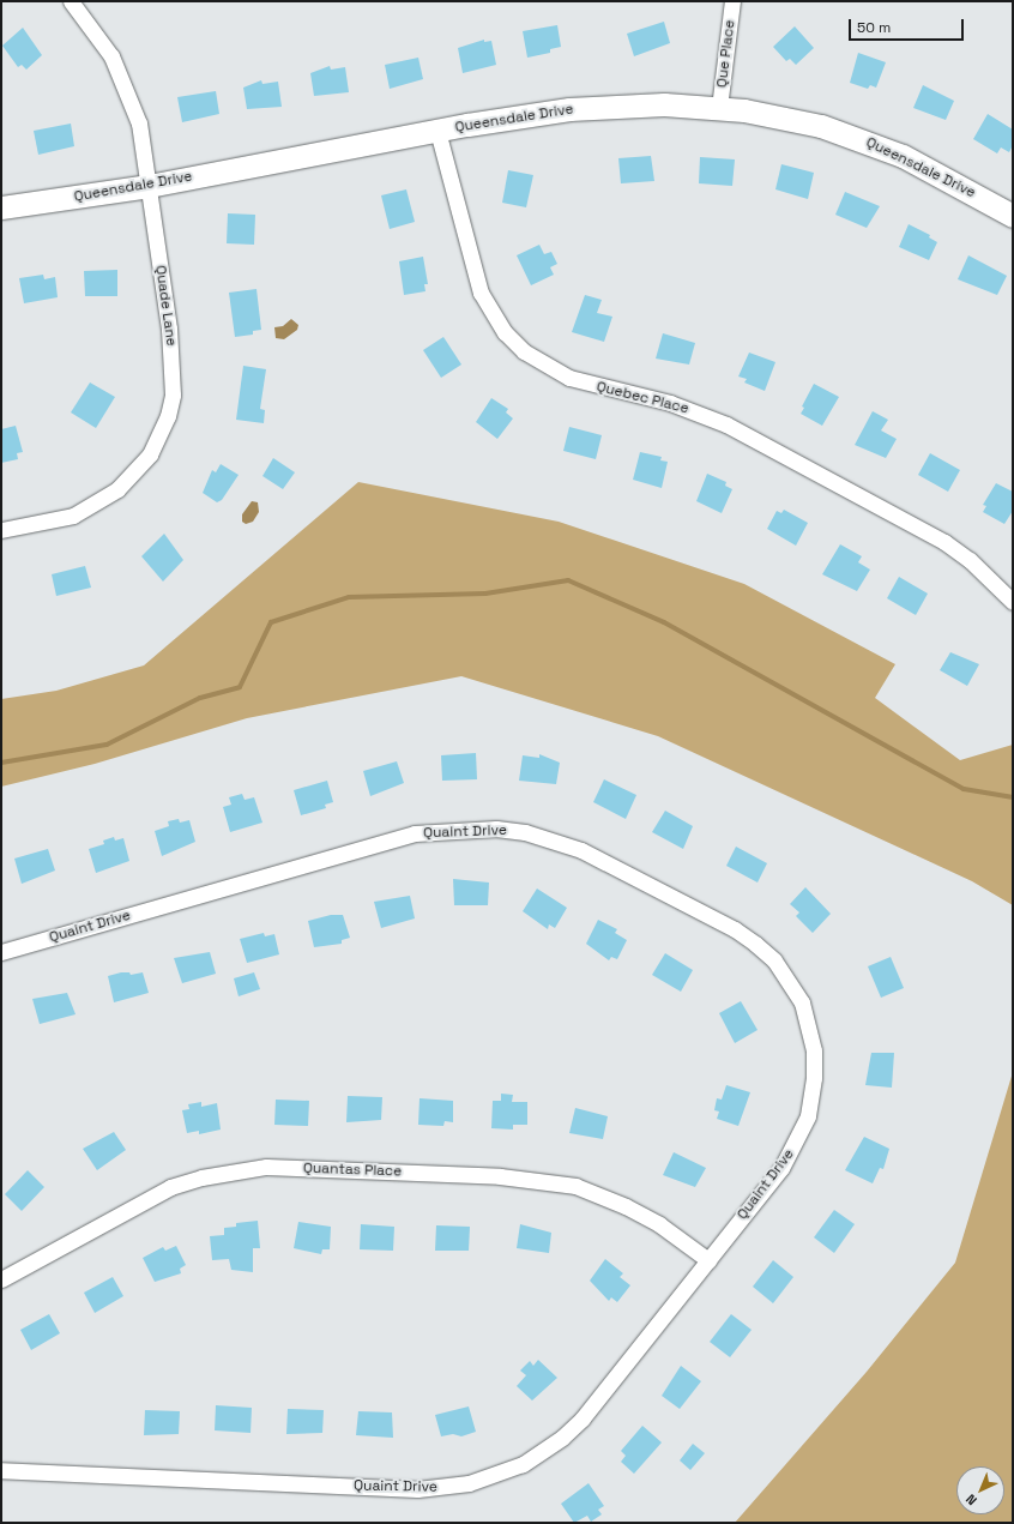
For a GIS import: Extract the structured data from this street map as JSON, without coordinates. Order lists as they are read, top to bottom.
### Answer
{
  "streets": {
    "street": [
      "Que Place",
      "Queensdale Drive",
      "Quade Lane",
      "Quebec Place",
      "Quaint Drive",
      "Quantas Place"
    ]
  },
  "crossings": [
    ["Que Place", "Queensdale Drive"],
    ["Queensdale Drive", "Quade Lane"],
    ["Queensdale Drive", "Quebec Place"],
    ["Quaint Drive", "Quantas Place"]
  ],
  "scale_bar": "50 m",
  "north": "bottom left"
}
